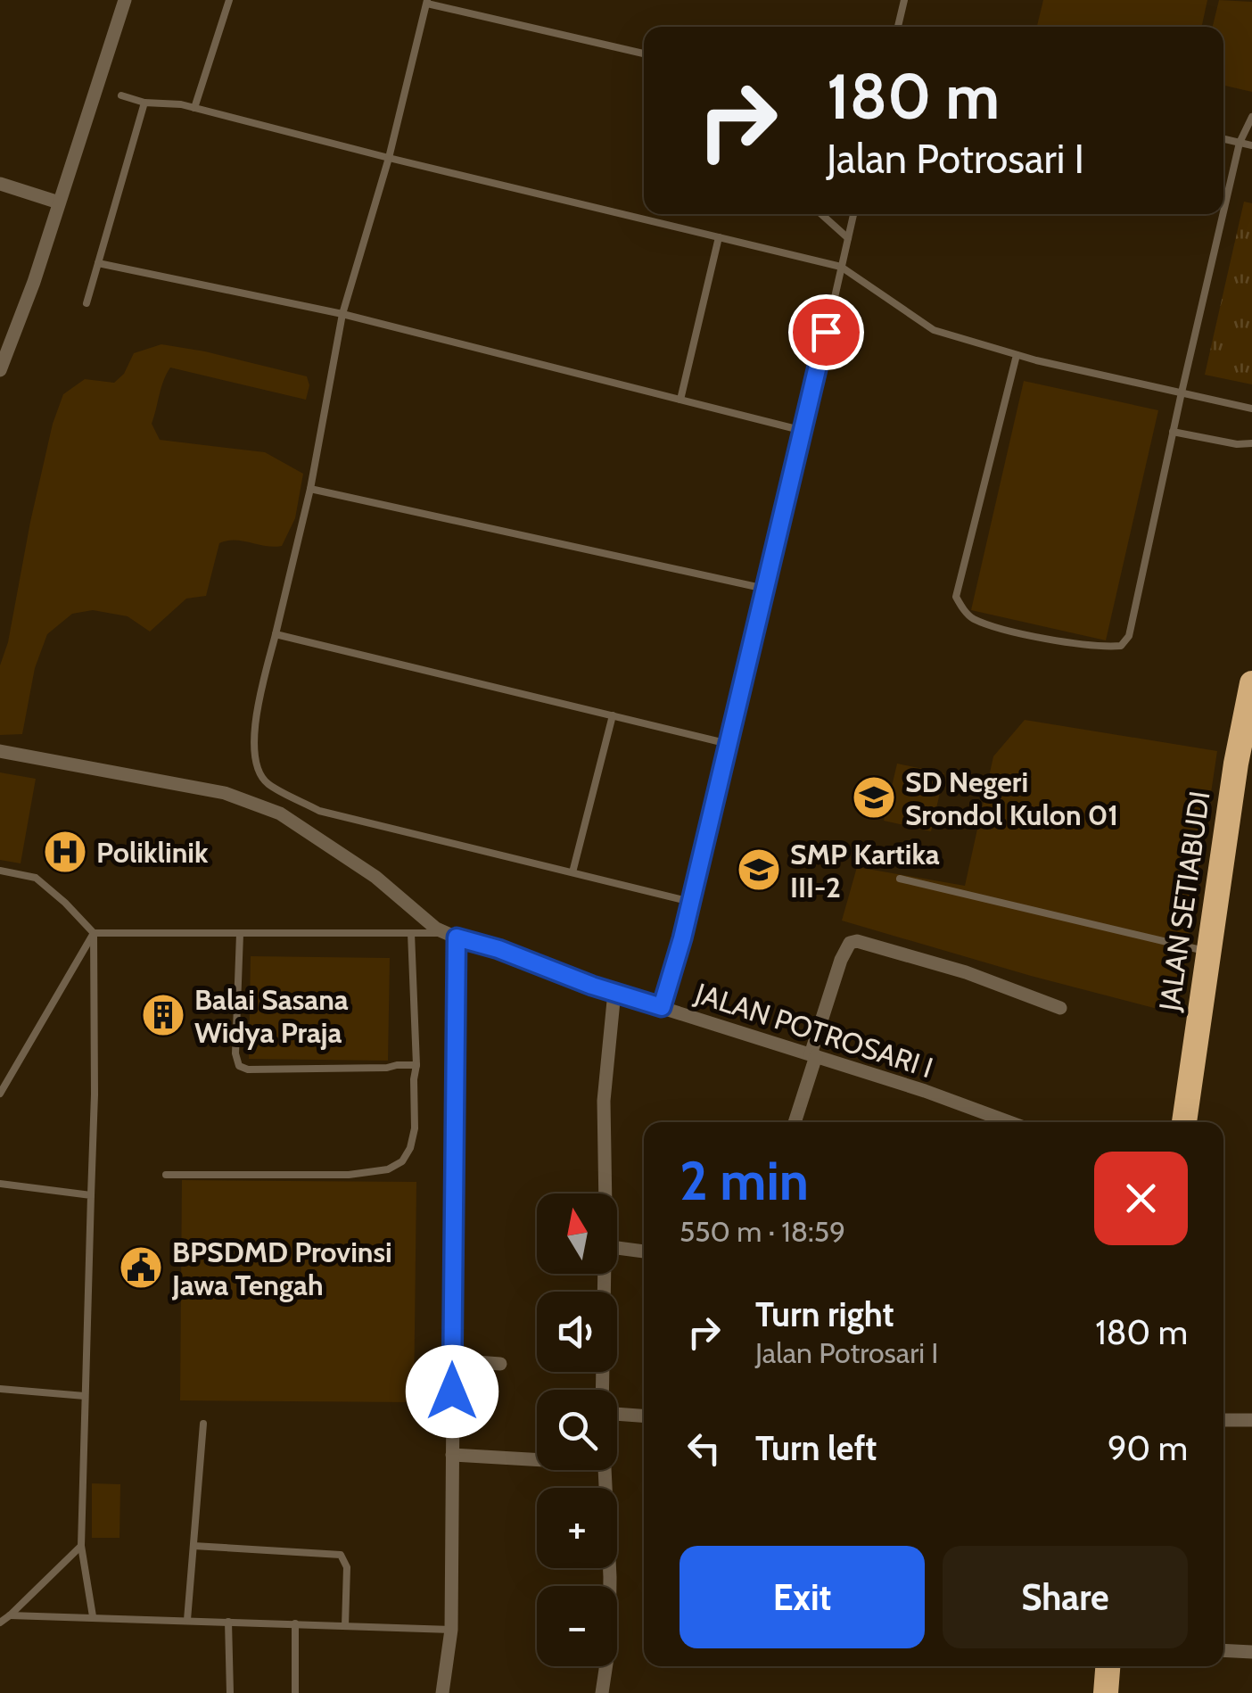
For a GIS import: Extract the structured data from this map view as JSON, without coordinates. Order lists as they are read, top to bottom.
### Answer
{
  "streets": {
    "highway": ["JALAN SETIABUDI"],
    "street": ["JALAN POTROSARI I"]
  },
  "places": {
    "school or university": ["SD Negeri Srondol Kulon 01", "SMP Kartika III-2"],
    "hospital": ["Poliklinik"],
    "building": ["Balai Sasana Widya Praja"],
    "public building": ["BPSDMD Provinsi Jawa Tengah"]
  },
  "north": "top",
  "page": {
    "turn": ["180 m", "Jalan Potrosari I"],
    "heading": ["2 min", "550 m · 18:59"],
    "map_buttons": ["+", "−"],
    "list": [
      {
        "name": "Turn right",
        "note": "Jalan Potrosari I",
        "value": "180 m"
      },
      {
        "name": "Turn left",
        "value": "90 m"
      }
    ],
    "buttons": ["Exit", "Share"]
  }
}
